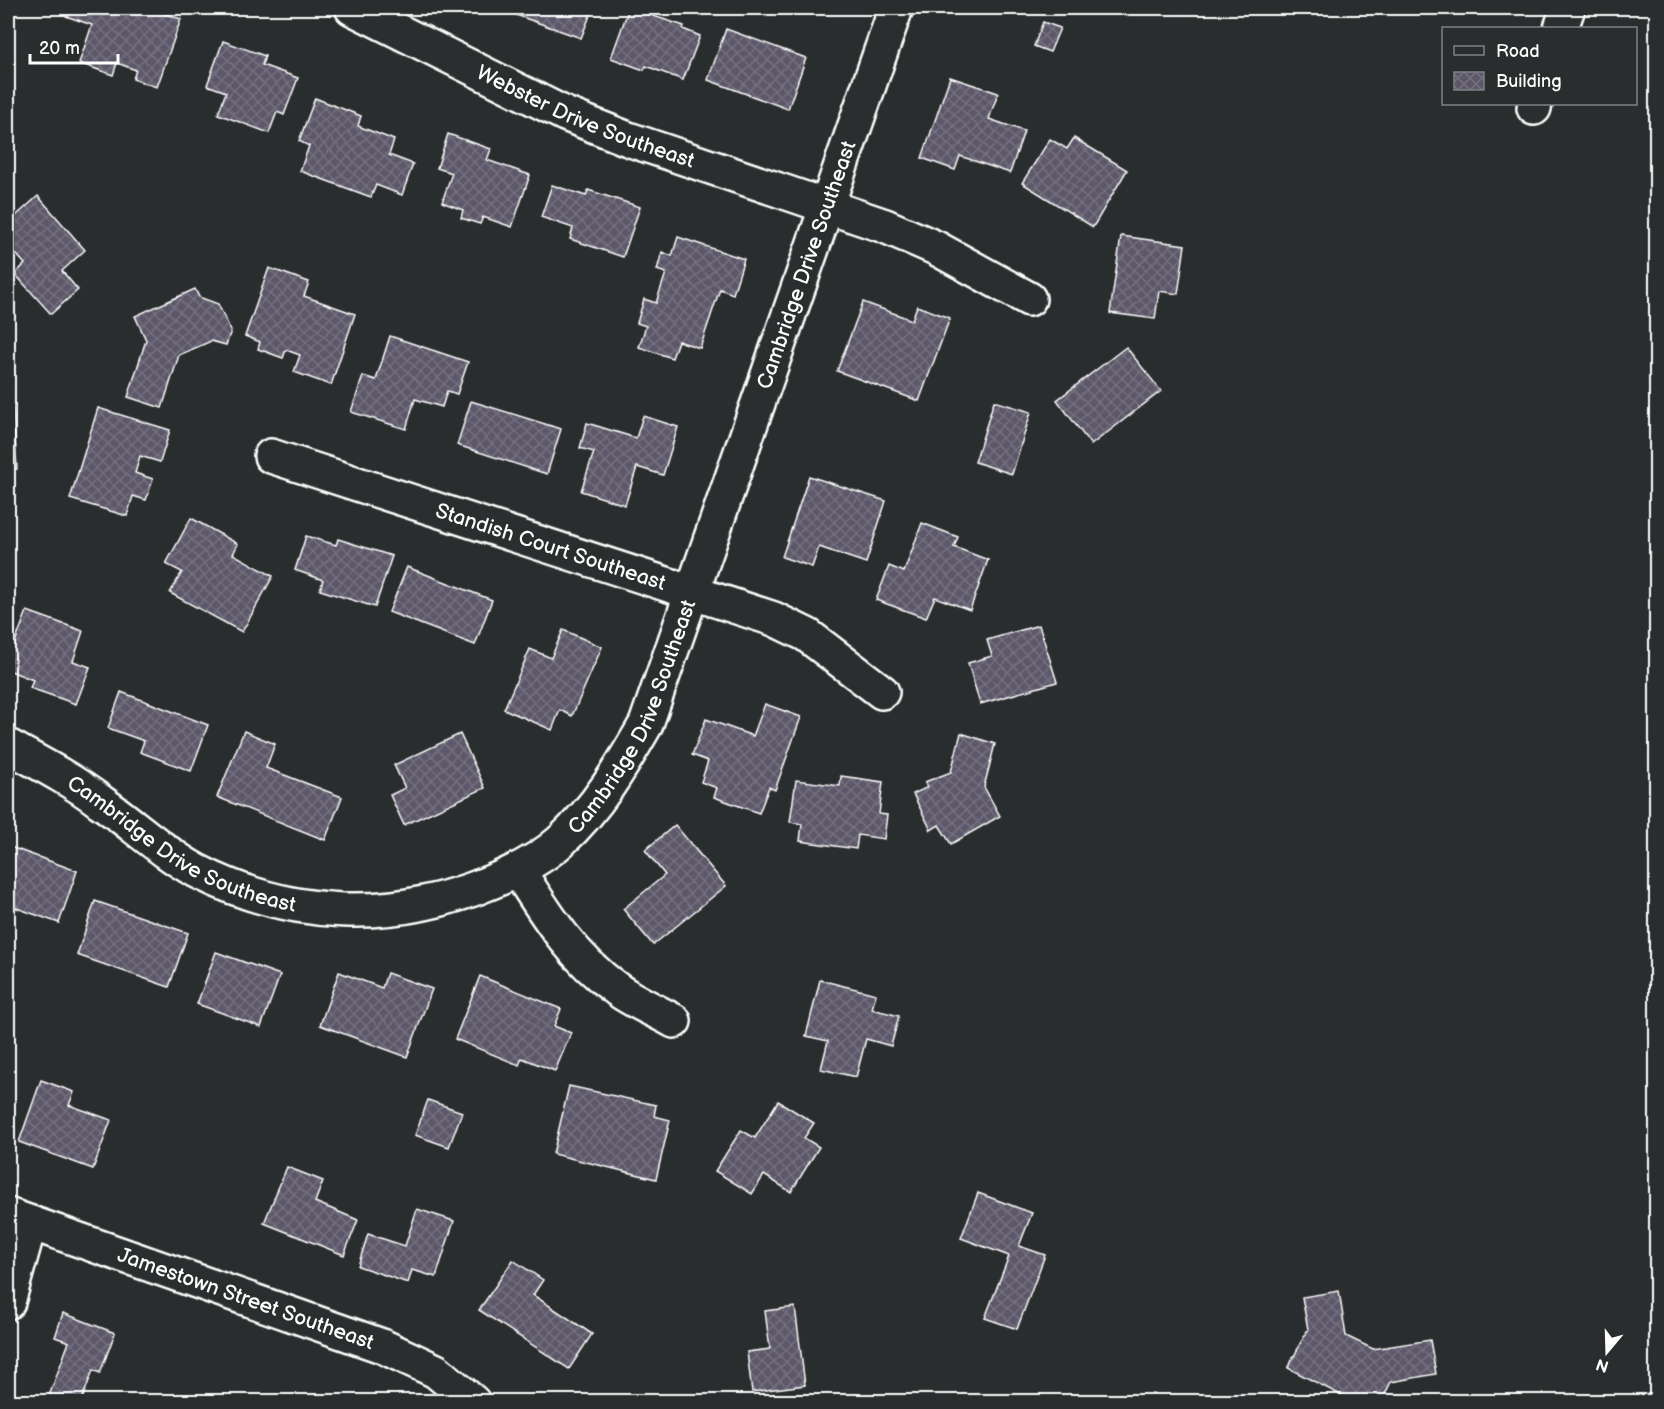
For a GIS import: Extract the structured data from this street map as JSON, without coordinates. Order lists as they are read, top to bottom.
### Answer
{
  "streets": {
    "street": [
      "Webster Drive Southeast",
      "Cambridge Drive Southeast",
      "Standish Court Southeast",
      "Jamestown Street Southeast"
    ]
  },
  "crossings": [
    ["Webster Drive Southeast", "Cambridge Drive Southeast"],
    ["Cambridge Drive Southeast", "Standish Court Southeast"]
  ],
  "legend": ["Road", "Building"],
  "scale_bar": "20 m",
  "north": "bottom"
}
